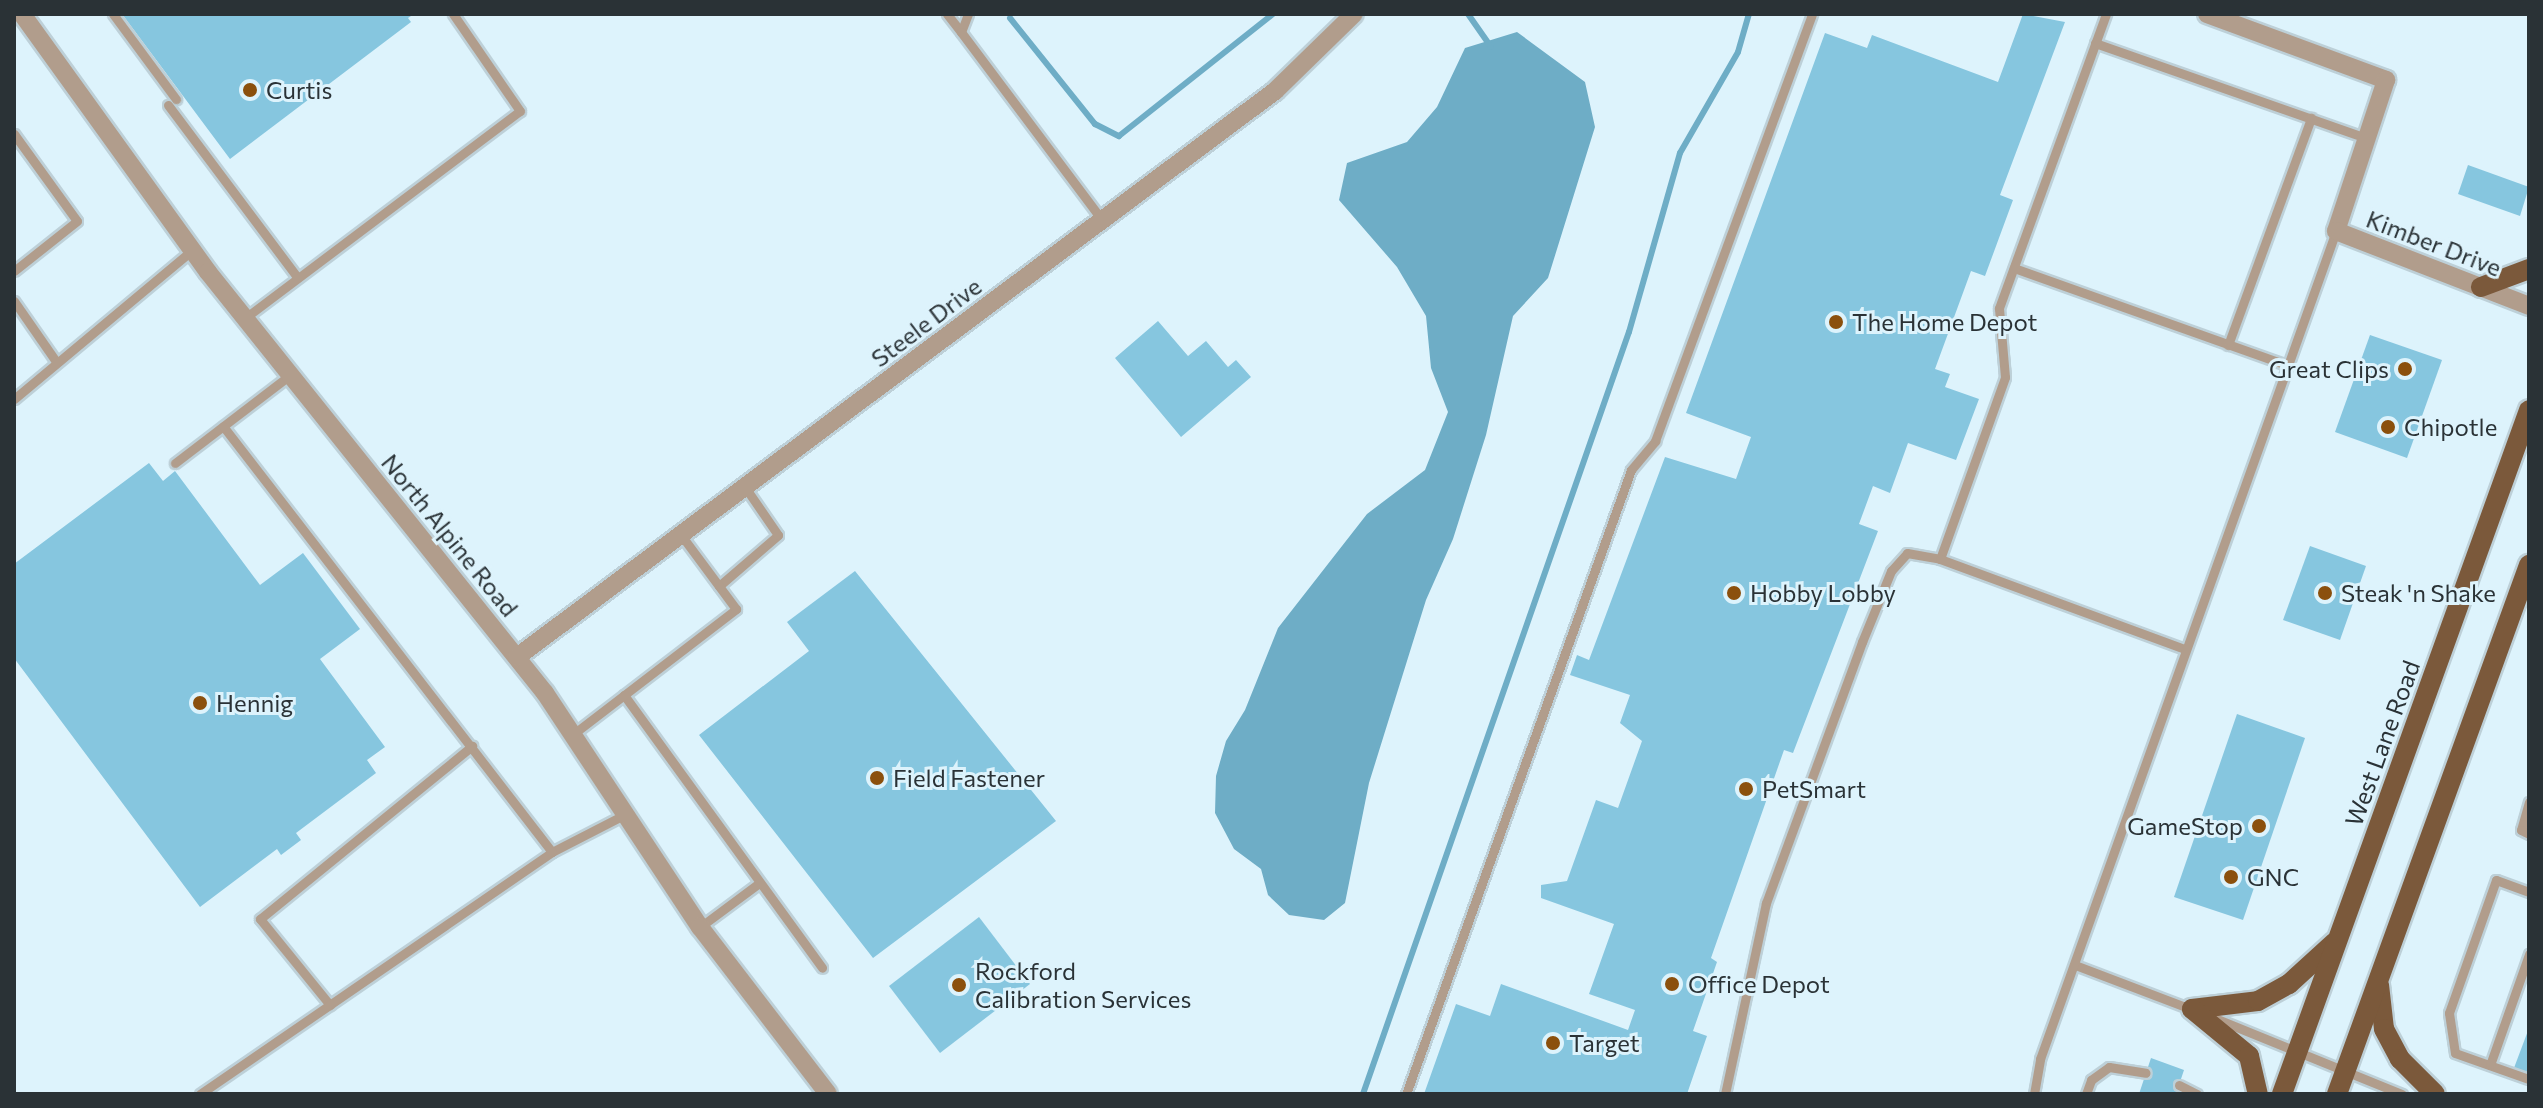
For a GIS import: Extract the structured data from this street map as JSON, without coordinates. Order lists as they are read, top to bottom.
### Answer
{
  "streets": {
    "main road": ["West Lane Road"],
    "street": ["Kimber Drive", "Steele Drive", "North Alpine Road"]
  },
  "crossings": [
    ["Steele Drive", "North Alpine Road"]
  ],
  "places": [
    "Curtis",
    "The Home Depot",
    "Great Clips",
    "Chipotle",
    "Hobby Lobby",
    "Steak 'n Shake",
    "Hennig",
    "Field Fastener",
    "PetSmart",
    "GameStop",
    "GNC",
    "Office Depot",
    "Rockford Calibration Services",
    "Target"
  ]
}
